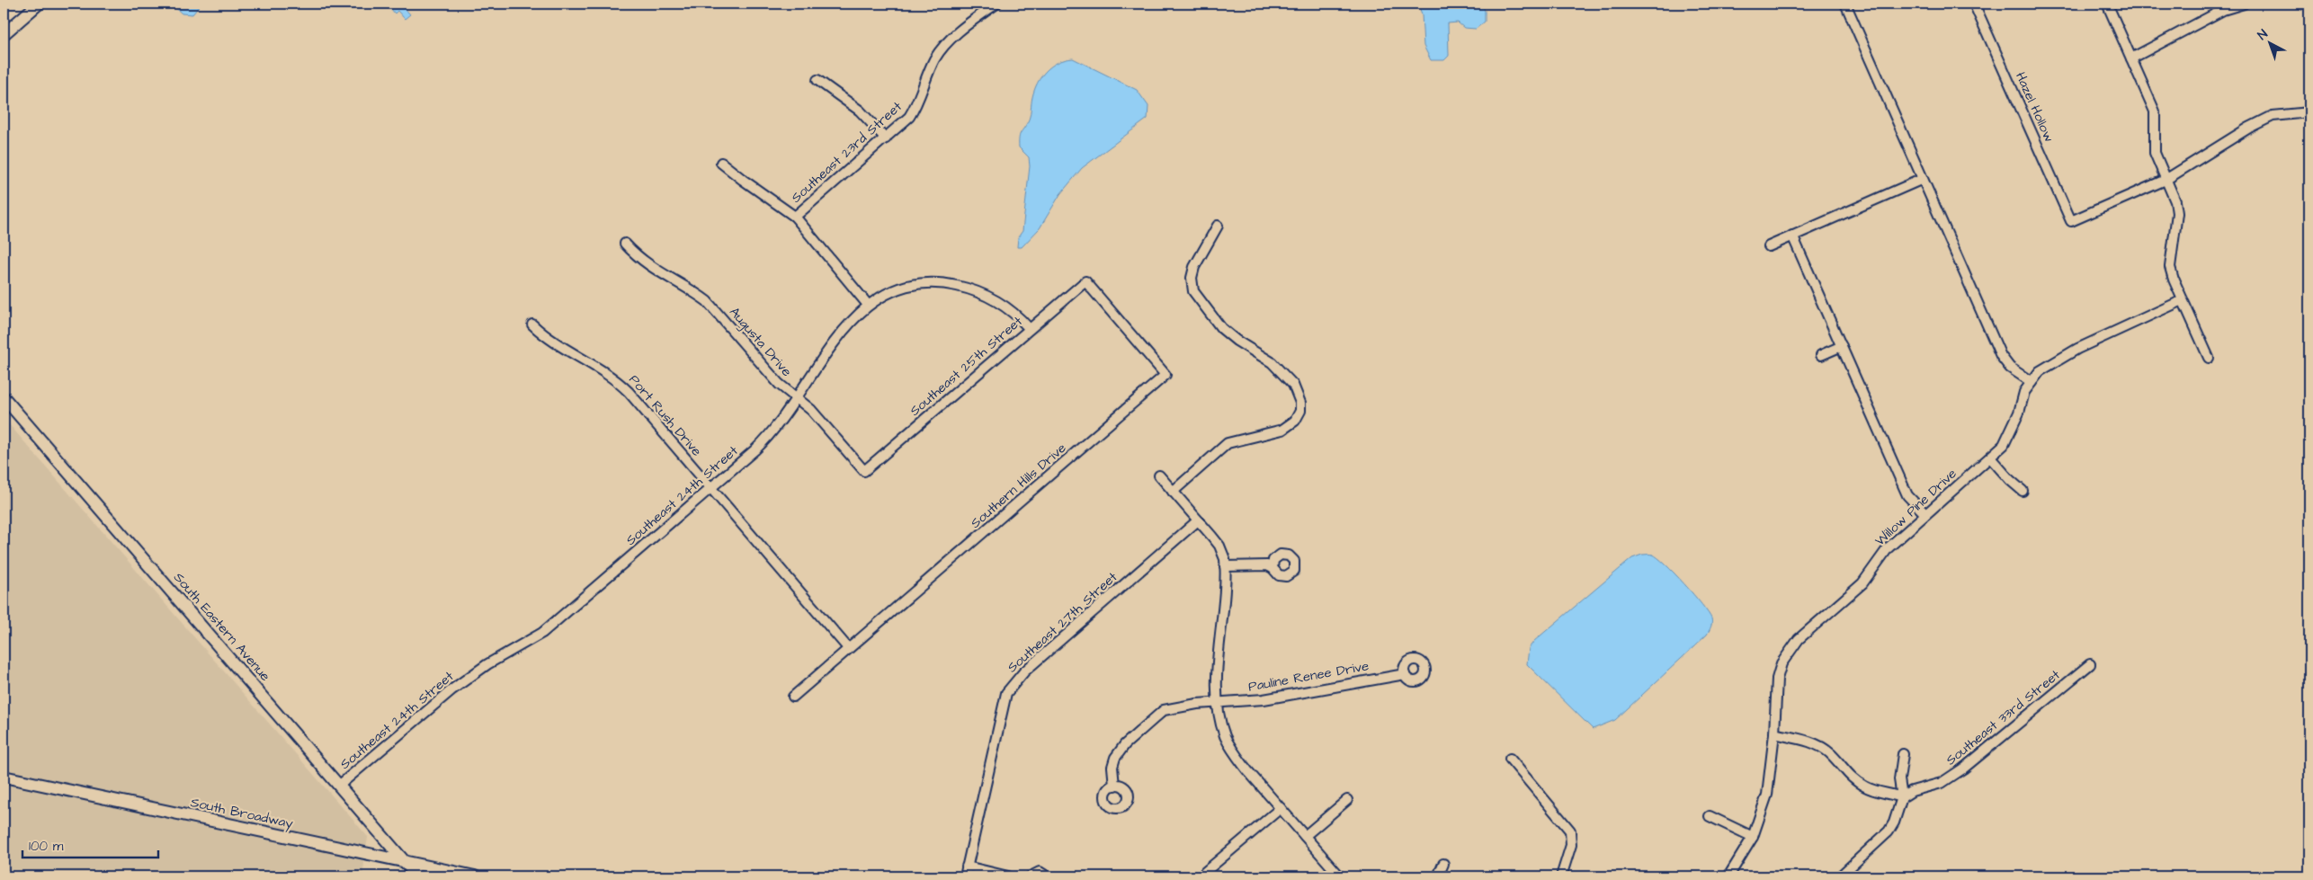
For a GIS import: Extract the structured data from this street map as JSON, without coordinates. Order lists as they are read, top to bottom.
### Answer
{
  "streets": {
    "street": [
      "Hazel Hollow",
      "Southeast 23rd Street",
      "Augusta Drive",
      "Southeast 25th Street",
      "Port Rush Drive",
      "Southern Hills Drive",
      "Southeast 24th Street",
      "Willow Pine Drive",
      "Southeast 27th Street",
      "South Eastern Avenue",
      "Pauline Renee Drive",
      "Southeast 33rd Street",
      "South Broadway"
    ]
  },
  "crossings": [
    ["Augusta Drive", "Southeast 25th Street"],
    ["Augusta Drive", "Southeast 24th Street"],
    ["Southeast 25th Street", "Southern Hills Drive"],
    ["Southeast 25th Street", "Southeast 24th Street"],
    ["Port Rush Drive", "Southern Hills Drive"],
    ["Port Rush Drive", "Southeast 24th Street"],
    ["Southeast 24th Street", "South Eastern Avenue"],
    ["South Eastern Avenue", "South Broadway"]
  ],
  "scale_bar": "100 m",
  "north": "top left"
}
